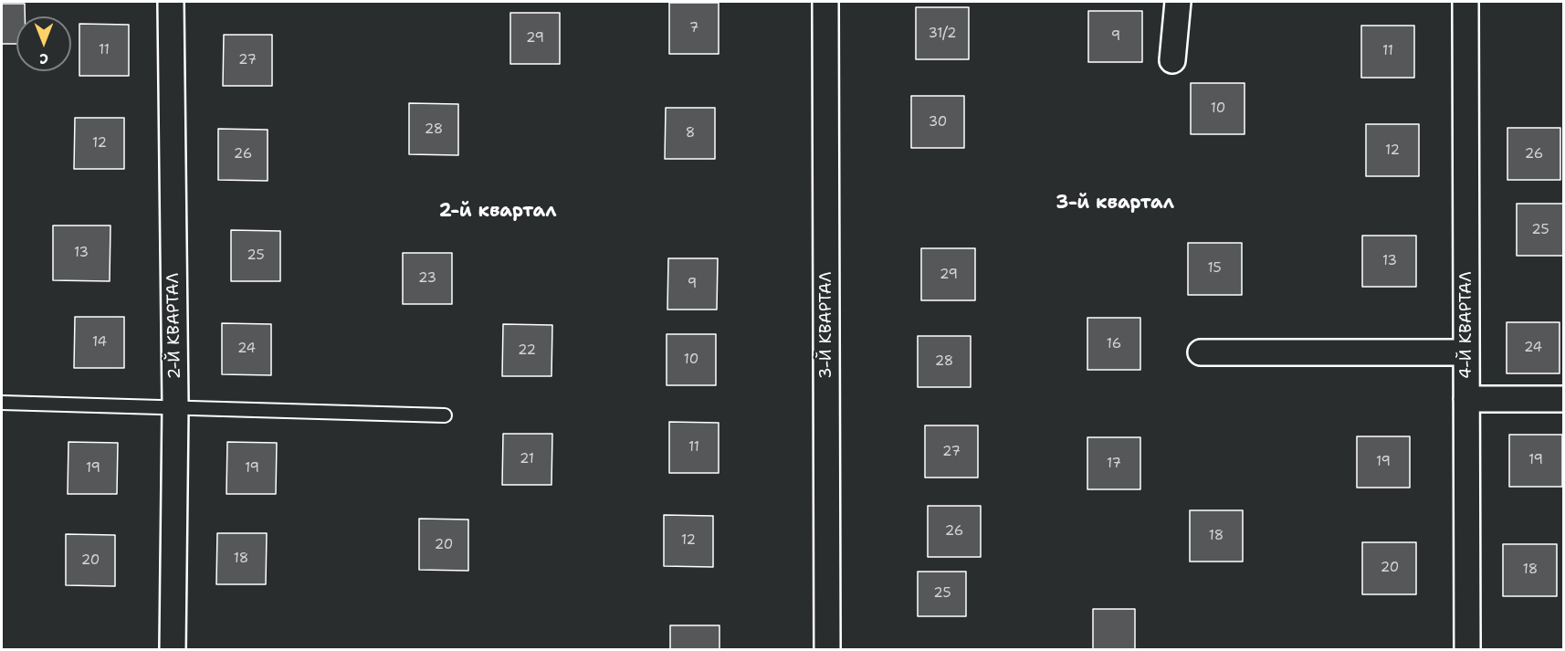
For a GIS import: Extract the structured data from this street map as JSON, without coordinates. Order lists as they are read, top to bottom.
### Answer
{
  "streets": {
    "street": ["3-Й КВАРТАЛ", "4-Й КВАРТАЛ", "2-Й КВАРТАЛ"]
  },
  "districts": ["3-й квартал", "2-й квартал"],
  "house_numbers": [
    "7",
    "31/2",
    "9",
    "29",
    "11",
    "11",
    "27",
    "10",
    "30",
    "28",
    "8",
    "12",
    "12",
    "26",
    "26",
    "25",
    "13",
    "25",
    "13",
    "15",
    "29",
    "23",
    "9",
    "14",
    "16",
    "24",
    "24",
    "22",
    "10",
    "28",
    "11",
    "27",
    "21",
    "19",
    "19",
    "17",
    "19",
    "19",
    "26",
    "18",
    "12",
    "20",
    "18",
    "20",
    "20",
    "18",
    "25"
  ],
  "north": "bottom"
}
